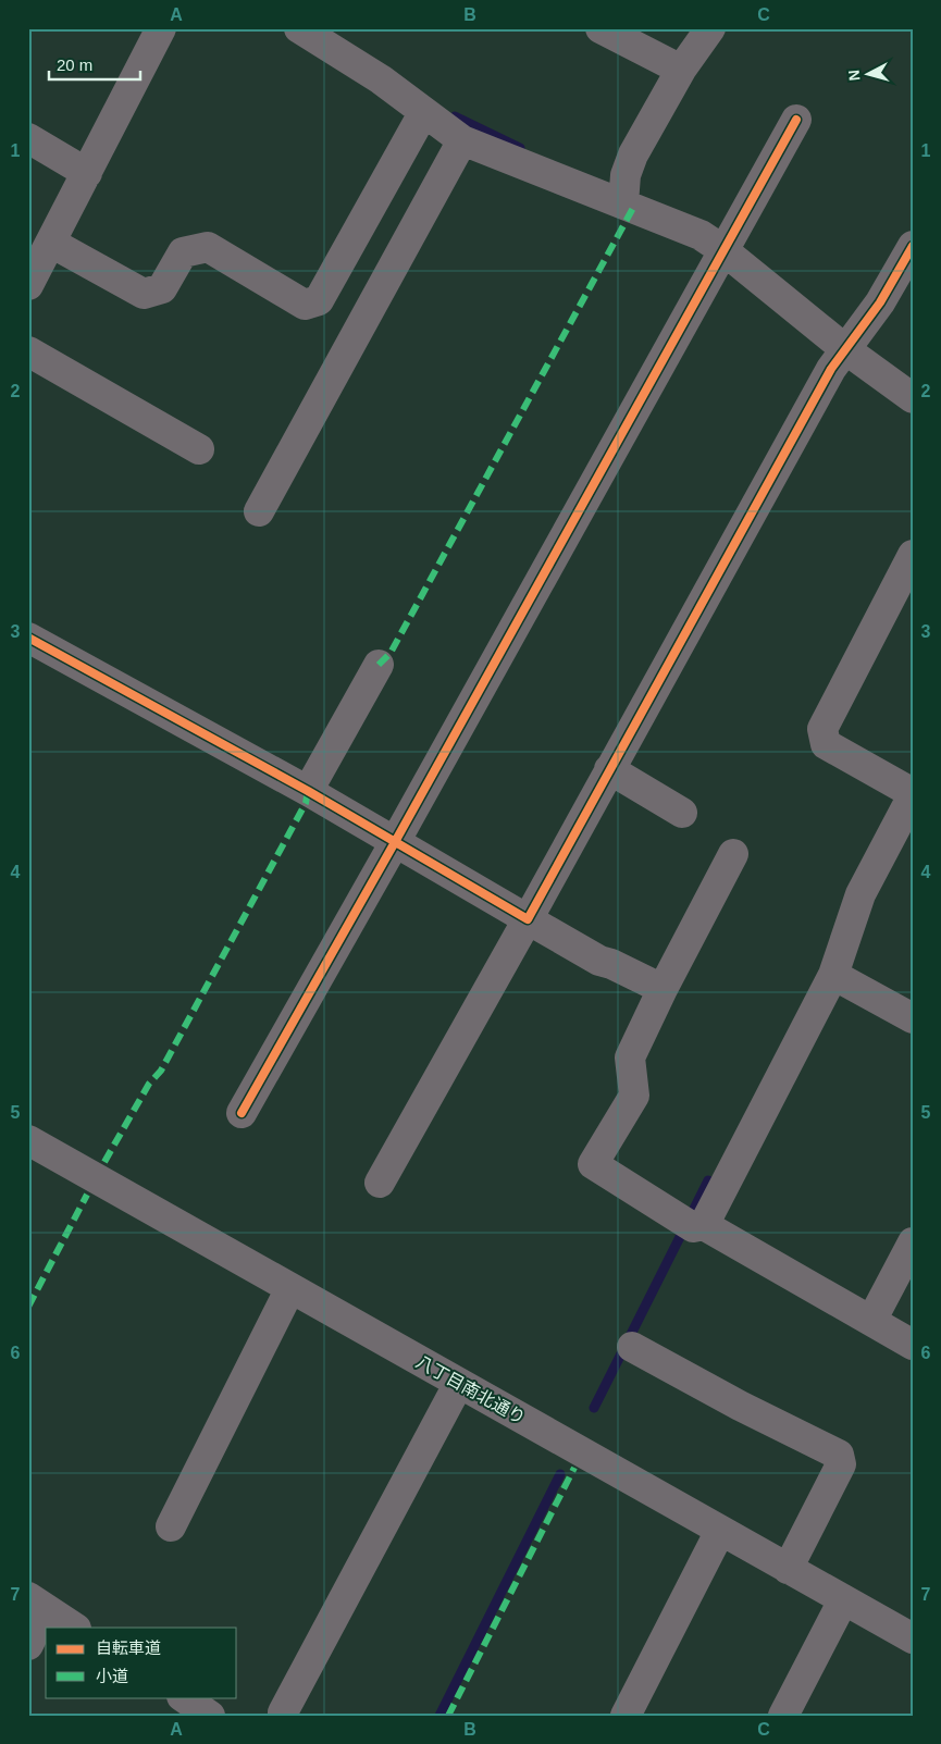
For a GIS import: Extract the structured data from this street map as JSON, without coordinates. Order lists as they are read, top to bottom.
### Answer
{
  "streets": {
    "street": ["八丁目南北通り"]
  },
  "legend": ["自転車道", "小道"],
  "scale_bar": "20 m",
  "north": "left",
  "grid": {
    "columns": ["A", "B", "C"],
    "rows": [
      "1",
      "2",
      "3",
      "4",
      "5",
      "6",
      "7"
    ]
  }
}
